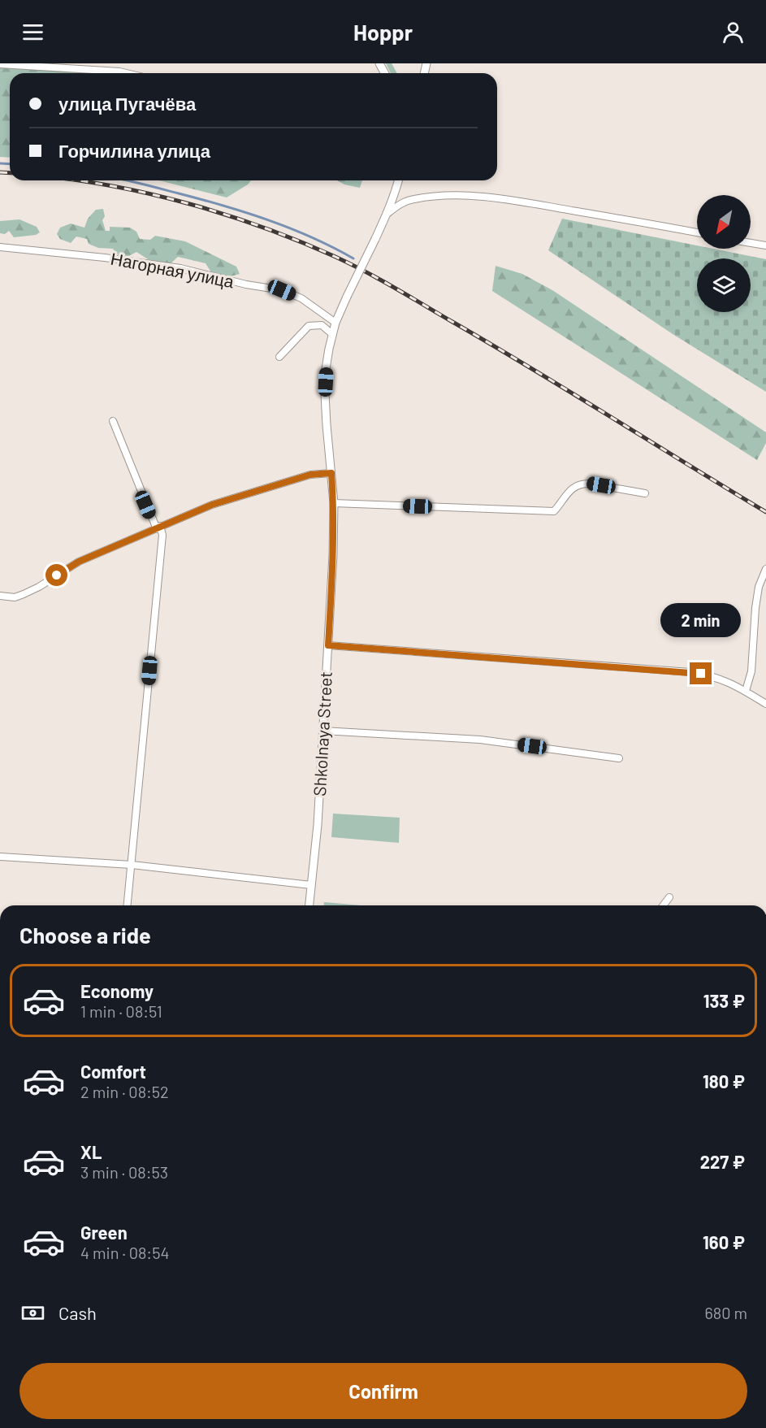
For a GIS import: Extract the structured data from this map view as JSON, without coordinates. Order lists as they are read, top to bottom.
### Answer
{
  "streets": {
    "street": ["Нагорная улица", "Shkolnaya Street"]
  },
  "crossings": [
    ["Нагорная улица", "Shkolnaya Street"]
  ],
  "north": "bottom left",
  "page": {
    "header": "Hoppr",
    "banner": ["улица Пугачёва", "Горчилина улица"],
    "bubble": "2 min",
    "heading": "Choose a ride",
    "list": [
      {
        "name": "Economy",
        "note": "1 min · 08:51",
        "value": "133 ₽"
      },
      {
        "name": "Comfort",
        "note": "2 min · 08:52",
        "value": "180 ₽"
      },
      {
        "name": "XL",
        "note": "3 min · 08:53",
        "value": "227 ₽"
      },
      {
        "name": "Green",
        "note": "4 min · 08:54",
        "value": "160 ₽"
      }
    ],
    "pay": ["Cash", "680 m"],
    "buttons": "Confirm"
  }
}
